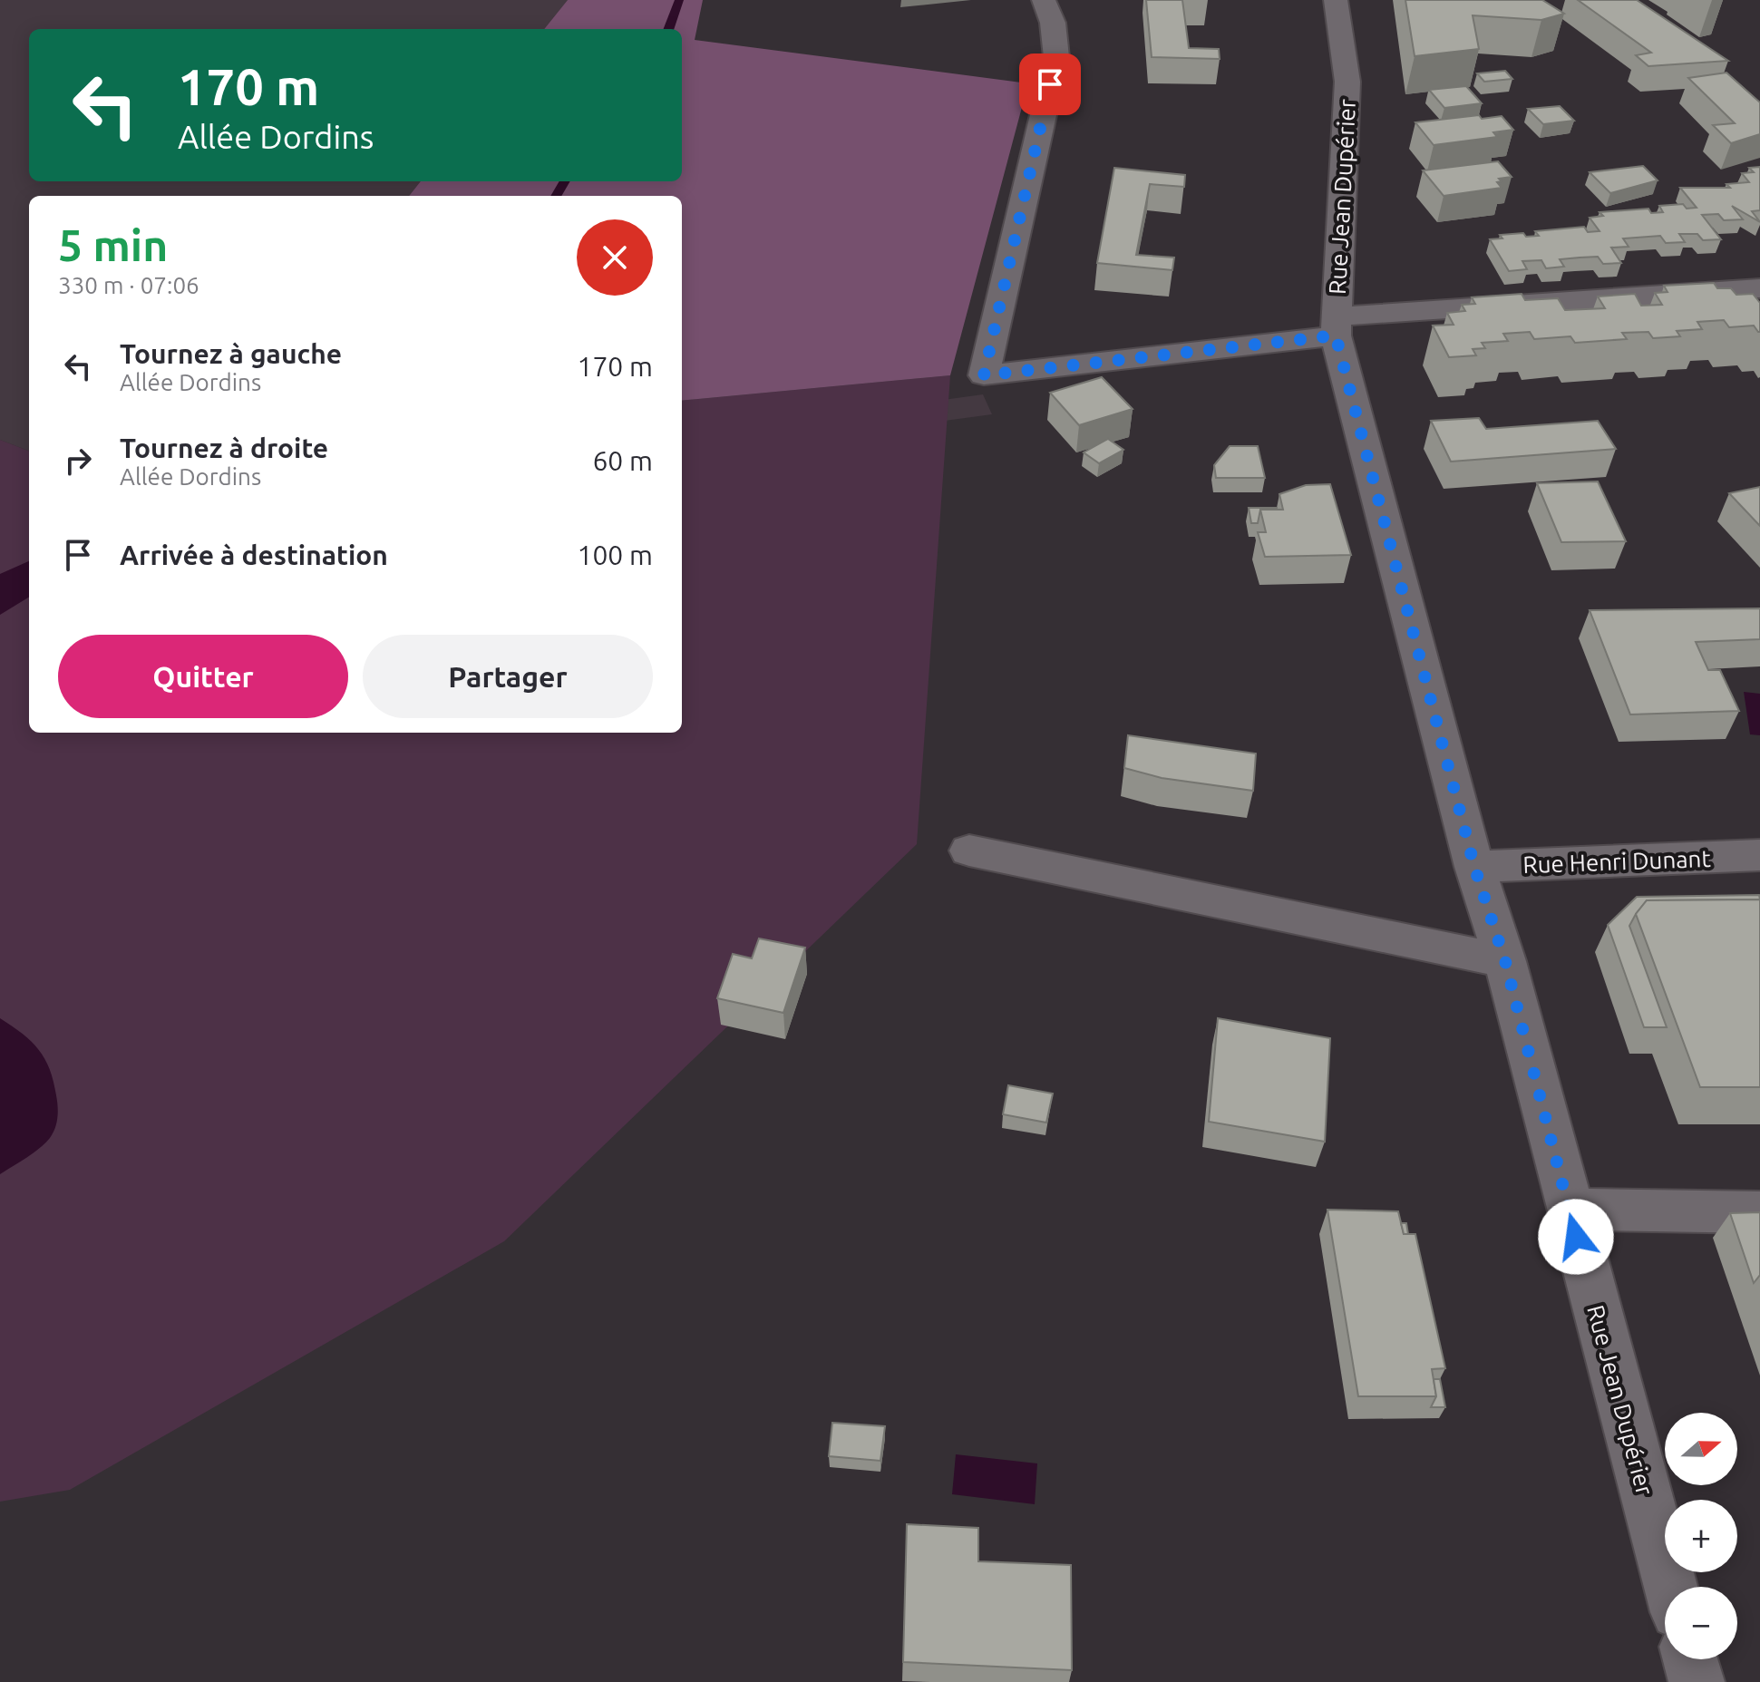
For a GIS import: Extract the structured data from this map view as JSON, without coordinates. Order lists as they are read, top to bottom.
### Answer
{
  "streets": {
    "street": ["Rue Jean Dupérier", "Rue Henri Dunant"]
  },
  "crossings": [
    ["Rue Jean Dupérier", "Rue Henri Dunant"]
  ],
  "north": "right",
  "page": {
    "turn": ["170 m", "Allée Dordins"],
    "heading": ["5 min", "330 m · 07:06"],
    "list": [
      {
        "name": "Tournez à gauche",
        "note": "Allée Dordins",
        "value": "170 m"
      },
      {
        "name": "Tournez à droite",
        "note": "Allée Dordins",
        "value": "60 m"
      },
      {
        "name": "Arrivée à destination",
        "value": "100 m"
      }
    ],
    "buttons": ["Quitter", "Partager"],
    "map_buttons": ["+", "−"]
  }
}
